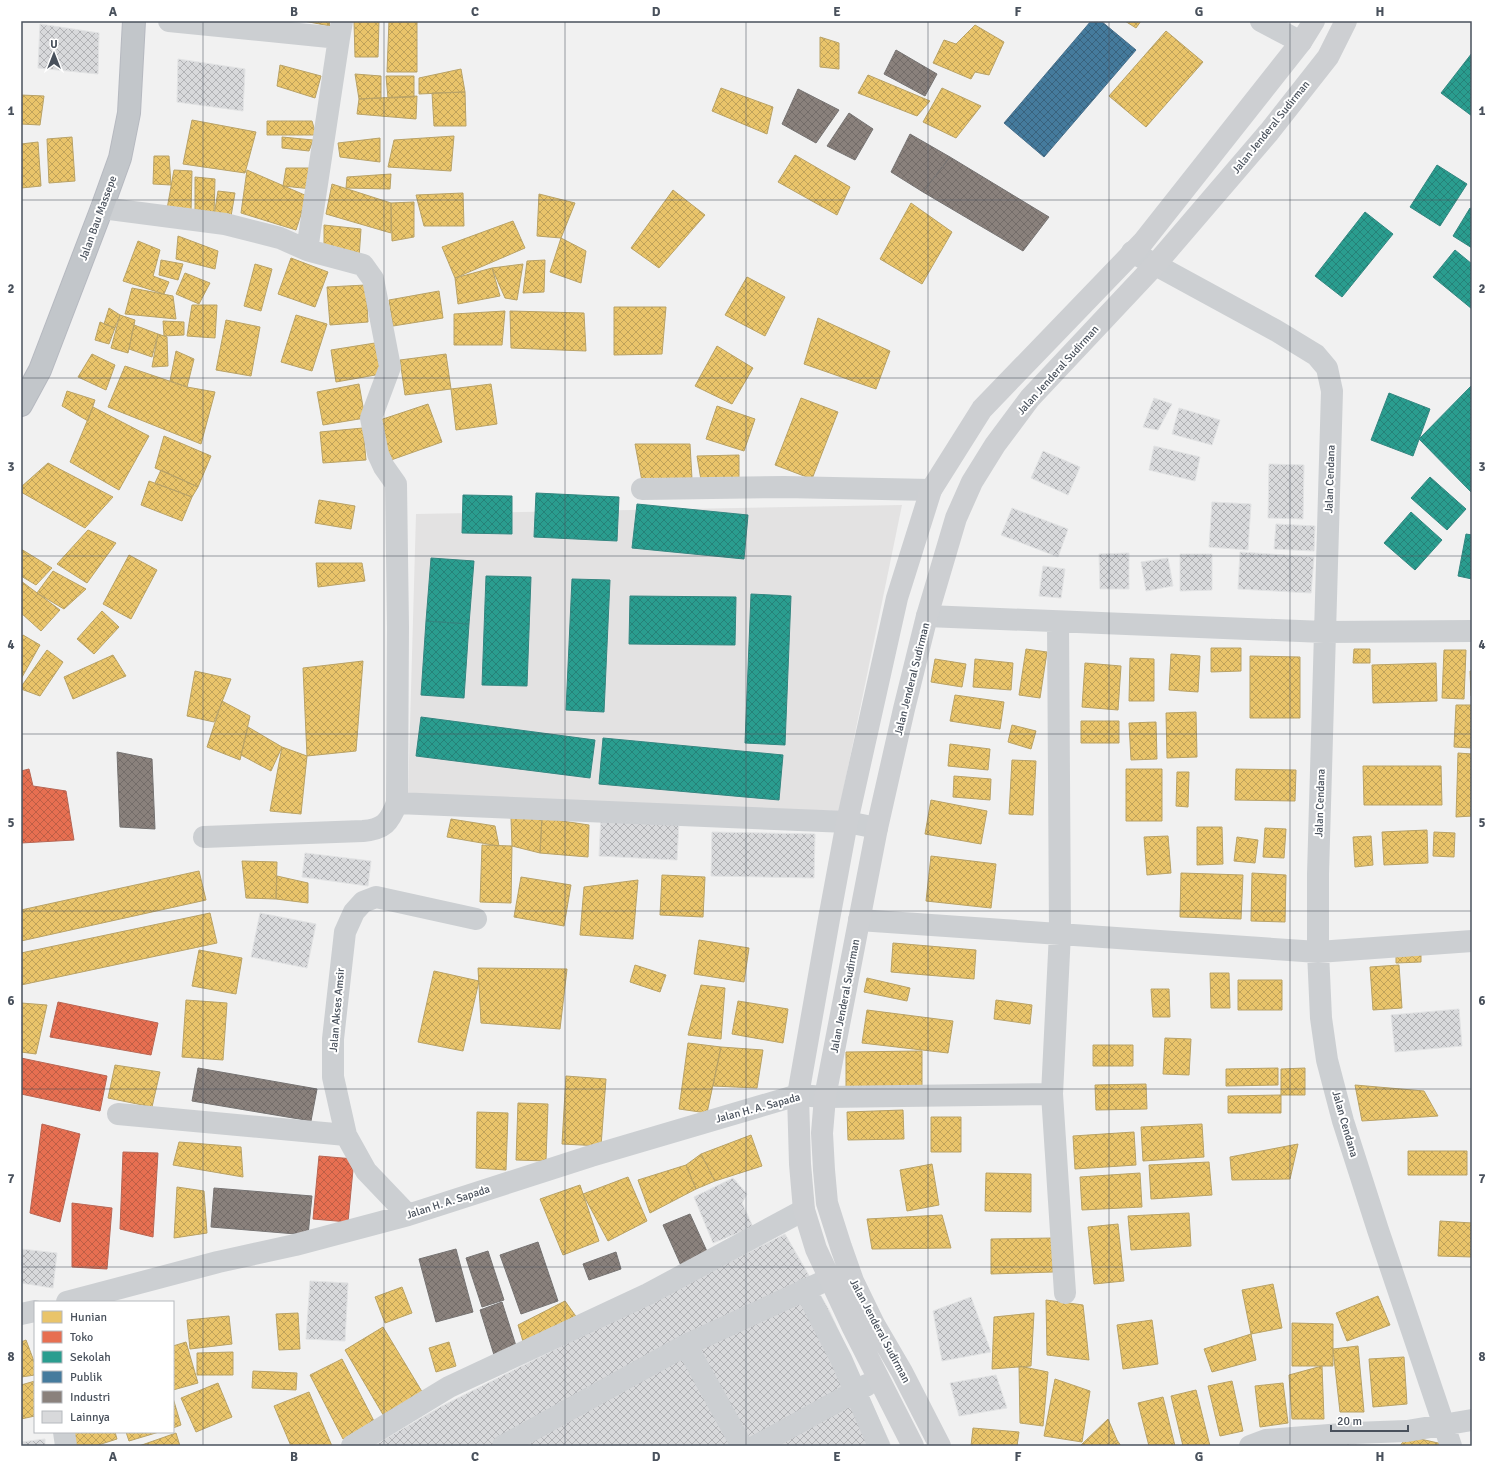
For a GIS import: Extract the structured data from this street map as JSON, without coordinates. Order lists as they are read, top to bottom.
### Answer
{
  "streets": {
    "highway": ["Jalan Bau Massepe"],
    "main road": ["Jalan Jenderal Sudirman"],
    "street": ["Jalan Cendana", "Jalan Akses Amsir", "Jalan H. A. Sapada"]
  },
  "crossings": [
    ["Jalan Jenderal Sudirman", "Jalan Cendana"],
    ["Jalan Jenderal Sudirman", "Jalan H. A. Sapada"],
    ["Jalan Akses Amsir", "Jalan H. A. Sapada"]
  ],
  "legend": [
    "Hunian",
    "Toko",
    "Sekolah",
    "Publik",
    "Industri",
    "Lainnya"
  ],
  "scale_bar": "20 m",
  "north": "top",
  "grid": {
    "columns": [
      "A",
      "B",
      "C",
      "D",
      "E",
      "F",
      "G",
      "H"
    ],
    "rows": [
      "1",
      "2",
      "3",
      "4",
      "5",
      "6",
      "7",
      "8"
    ]
  }
}
